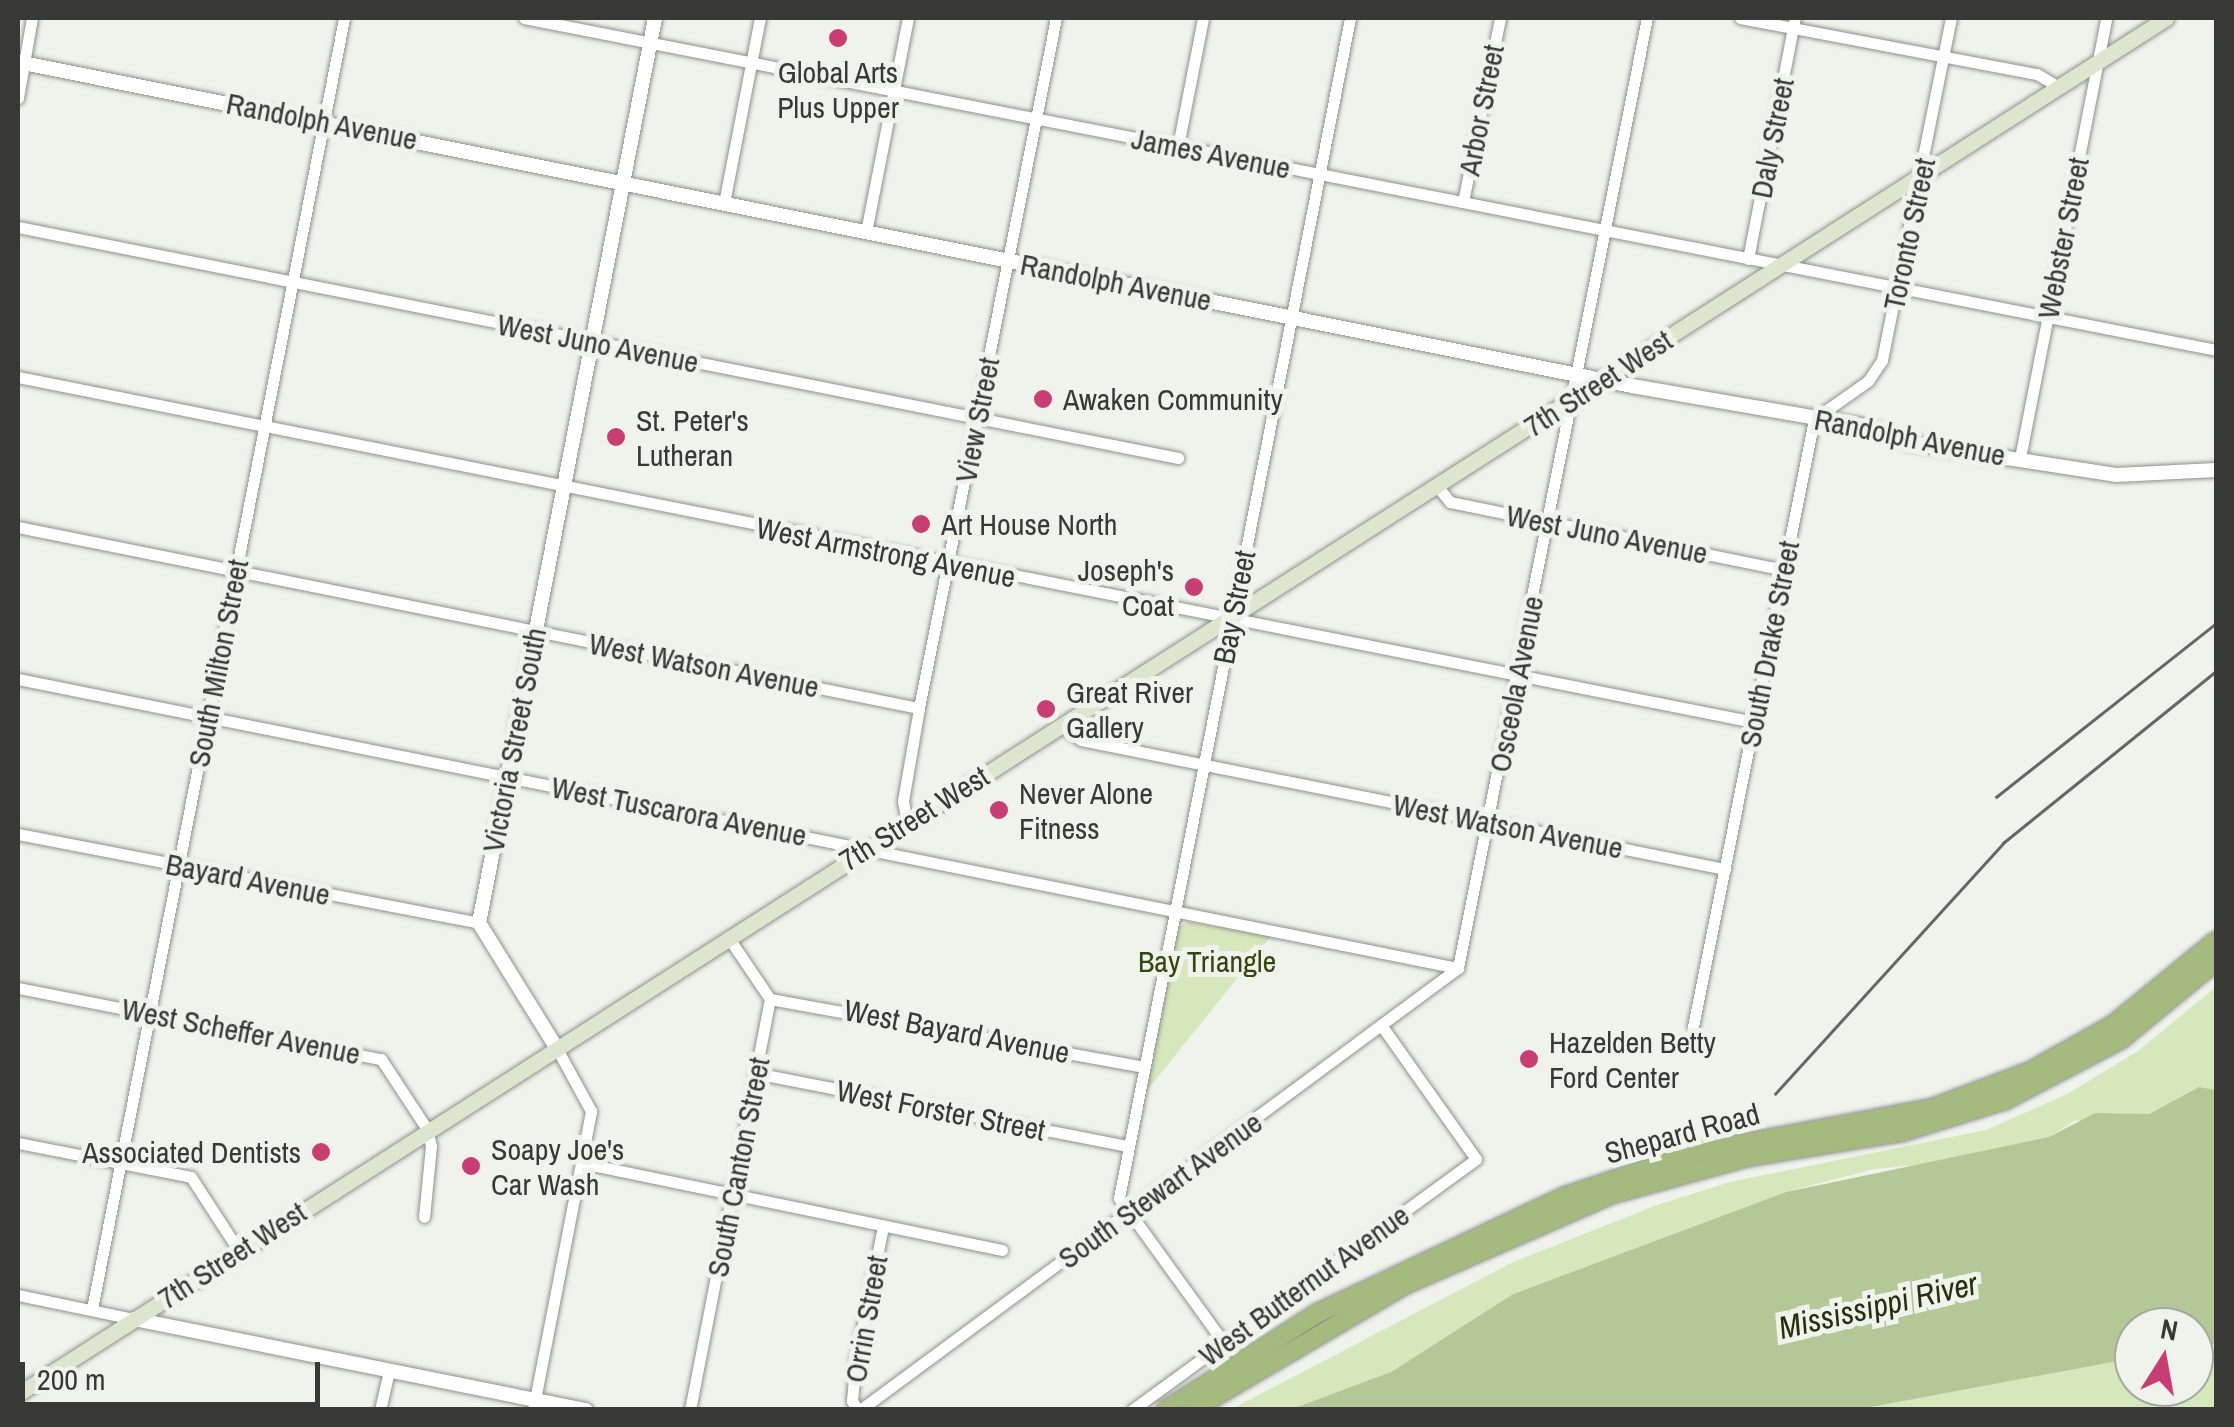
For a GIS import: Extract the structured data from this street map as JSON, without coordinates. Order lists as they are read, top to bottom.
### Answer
{
  "streets": {
    "highway": ["Shepard Road"],
    "main road": ["7th Street West"],
    "street": [
      "Arbor Street",
      "Randolph Avenue",
      "Daly Street",
      "James Avenue",
      "Toronto Street",
      "Webster Street",
      "West Juno Avenue",
      "View Street",
      "West Armstrong Avenue",
      "Bay Street",
      "South Drake Street",
      "South Milton Street",
      "West Watson Avenue",
      "Osceola Avenue",
      "Victoria Street South",
      "West Tuscarora Avenue",
      "Bayard Avenue",
      "West Scheffer Avenue",
      "West Bayard Avenue",
      "West Forster Street",
      "South Canton Street",
      "South Stewart Avenue",
      "West Butternut Avenue",
      "Orrin Street"
    ]
  },
  "crossings": [
    ["Arbor Street", "James Avenue"],
    ["Randolph Avenue", "Toronto Street"],
    ["Randolph Avenue", "Webster Street"],
    ["Randolph Avenue", "7th Street West"],
    ["Randolph Avenue", "View Street"],
    ["Randolph Avenue", "Bay Street"],
    ["Randolph Avenue", "South Drake Street"],
    ["Randolph Avenue", "South Milton Street"],
    ["Randolph Avenue", "Osceola Avenue"],
    ["Randolph Avenue", "Victoria Street South"],
    ["Daly Street", "James Avenue"],
    ["James Avenue", "Toronto Street"],
    ["James Avenue", "Webster Street"],
    ["James Avenue", "7th Street West"],
    ["James Avenue", "View Street"],
    ["James Avenue", "Bay Street"],
    ["James Avenue", "Victoria Street South"],
    ["Toronto Street", "7th Street West"],
    ["Toronto Street", "South Drake Street"],
    ["Webster Street", "7th Street West"],
    ["West Juno Avenue", "7th Street West"],
    ["West Juno Avenue", "View Street"],
    ["West Juno Avenue", "South Drake Street"],
    ["West Juno Avenue", "South Milton Street"],
    ["West Juno Avenue", "Osceola Avenue"],
    ["West Juno Avenue", "Victoria Street South"],
    ["7th Street West", "View Street"],
    ["7th Street West", "West Armstrong Avenue"],
    ["7th Street West", "Bay Street"],
    ["7th Street West", "West Watson Avenue"],
    ["7th Street West", "Osceola Avenue"],
    ["7th Street West", "West Tuscarora Avenue"],
    ["7th Street West", "West Scheffer Avenue"],
    ["View Street", "West Armstrong Avenue"],
    ["View Street", "West Watson Avenue"],
    ["West Armstrong Avenue", "Bay Street"],
    ["West Armstrong Avenue", "South Drake Street"],
    ["West Armstrong Avenue", "South Milton Street"],
    ["West Armstrong Avenue", "Osceola Avenue"],
    ["West Armstrong Avenue", "Victoria Street South"],
    ["Bay Street", "West Watson Avenue"],
    ["Bay Street", "West Tuscarora Avenue"],
    ["Bay Street", "West Bayard Avenue"],
    ["Bay Street", "West Forster Street"],
    ["Bay Street", "South Stewart Avenue"],
    ["South Drake Street", "West Watson Avenue"],
    ["South Milton Street", "West Watson Avenue"],
    ["South Milton Street", "West Tuscarora Avenue"],
    ["South Milton Street", "Bayard Avenue"],
    ["South Milton Street", "West Scheffer Avenue"],
    ["West Watson Avenue", "Osceola Avenue"],
    ["West Watson Avenue", "Victoria Street South"],
    ["Osceola Avenue", "West Tuscarora Avenue"],
    ["Osceola Avenue", "South Stewart Avenue"],
    ["Victoria Street South", "West Tuscarora Avenue"],
    ["Victoria Street South", "Bayard Avenue"],
    ["West Tuscarora Avenue", "South Stewart Avenue"],
    ["West Bayard Avenue", "South Canton Street"],
    ["West Forster Street", "South Canton Street"],
    ["South Stewart Avenue", "West Butternut Avenue"],
    ["South Stewart Avenue", "Orrin Street"]
  ],
  "water": ["Mississippi River"],
  "parks": ["Bay Triangle"],
  "places": [
    "Global Arts Plus Upper",
    "Awaken Community",
    "St. Peter's Lutheran",
    "Art House North",
    "Joseph's Coat",
    "Great River Gallery",
    "Never Alone Fitness",
    "Hazelden Betty Ford Center",
    "Associated Dentists",
    "Soapy Joe's Car Wash"
  ],
  "scale_bar": "200 m",
  "north": "top"
}
